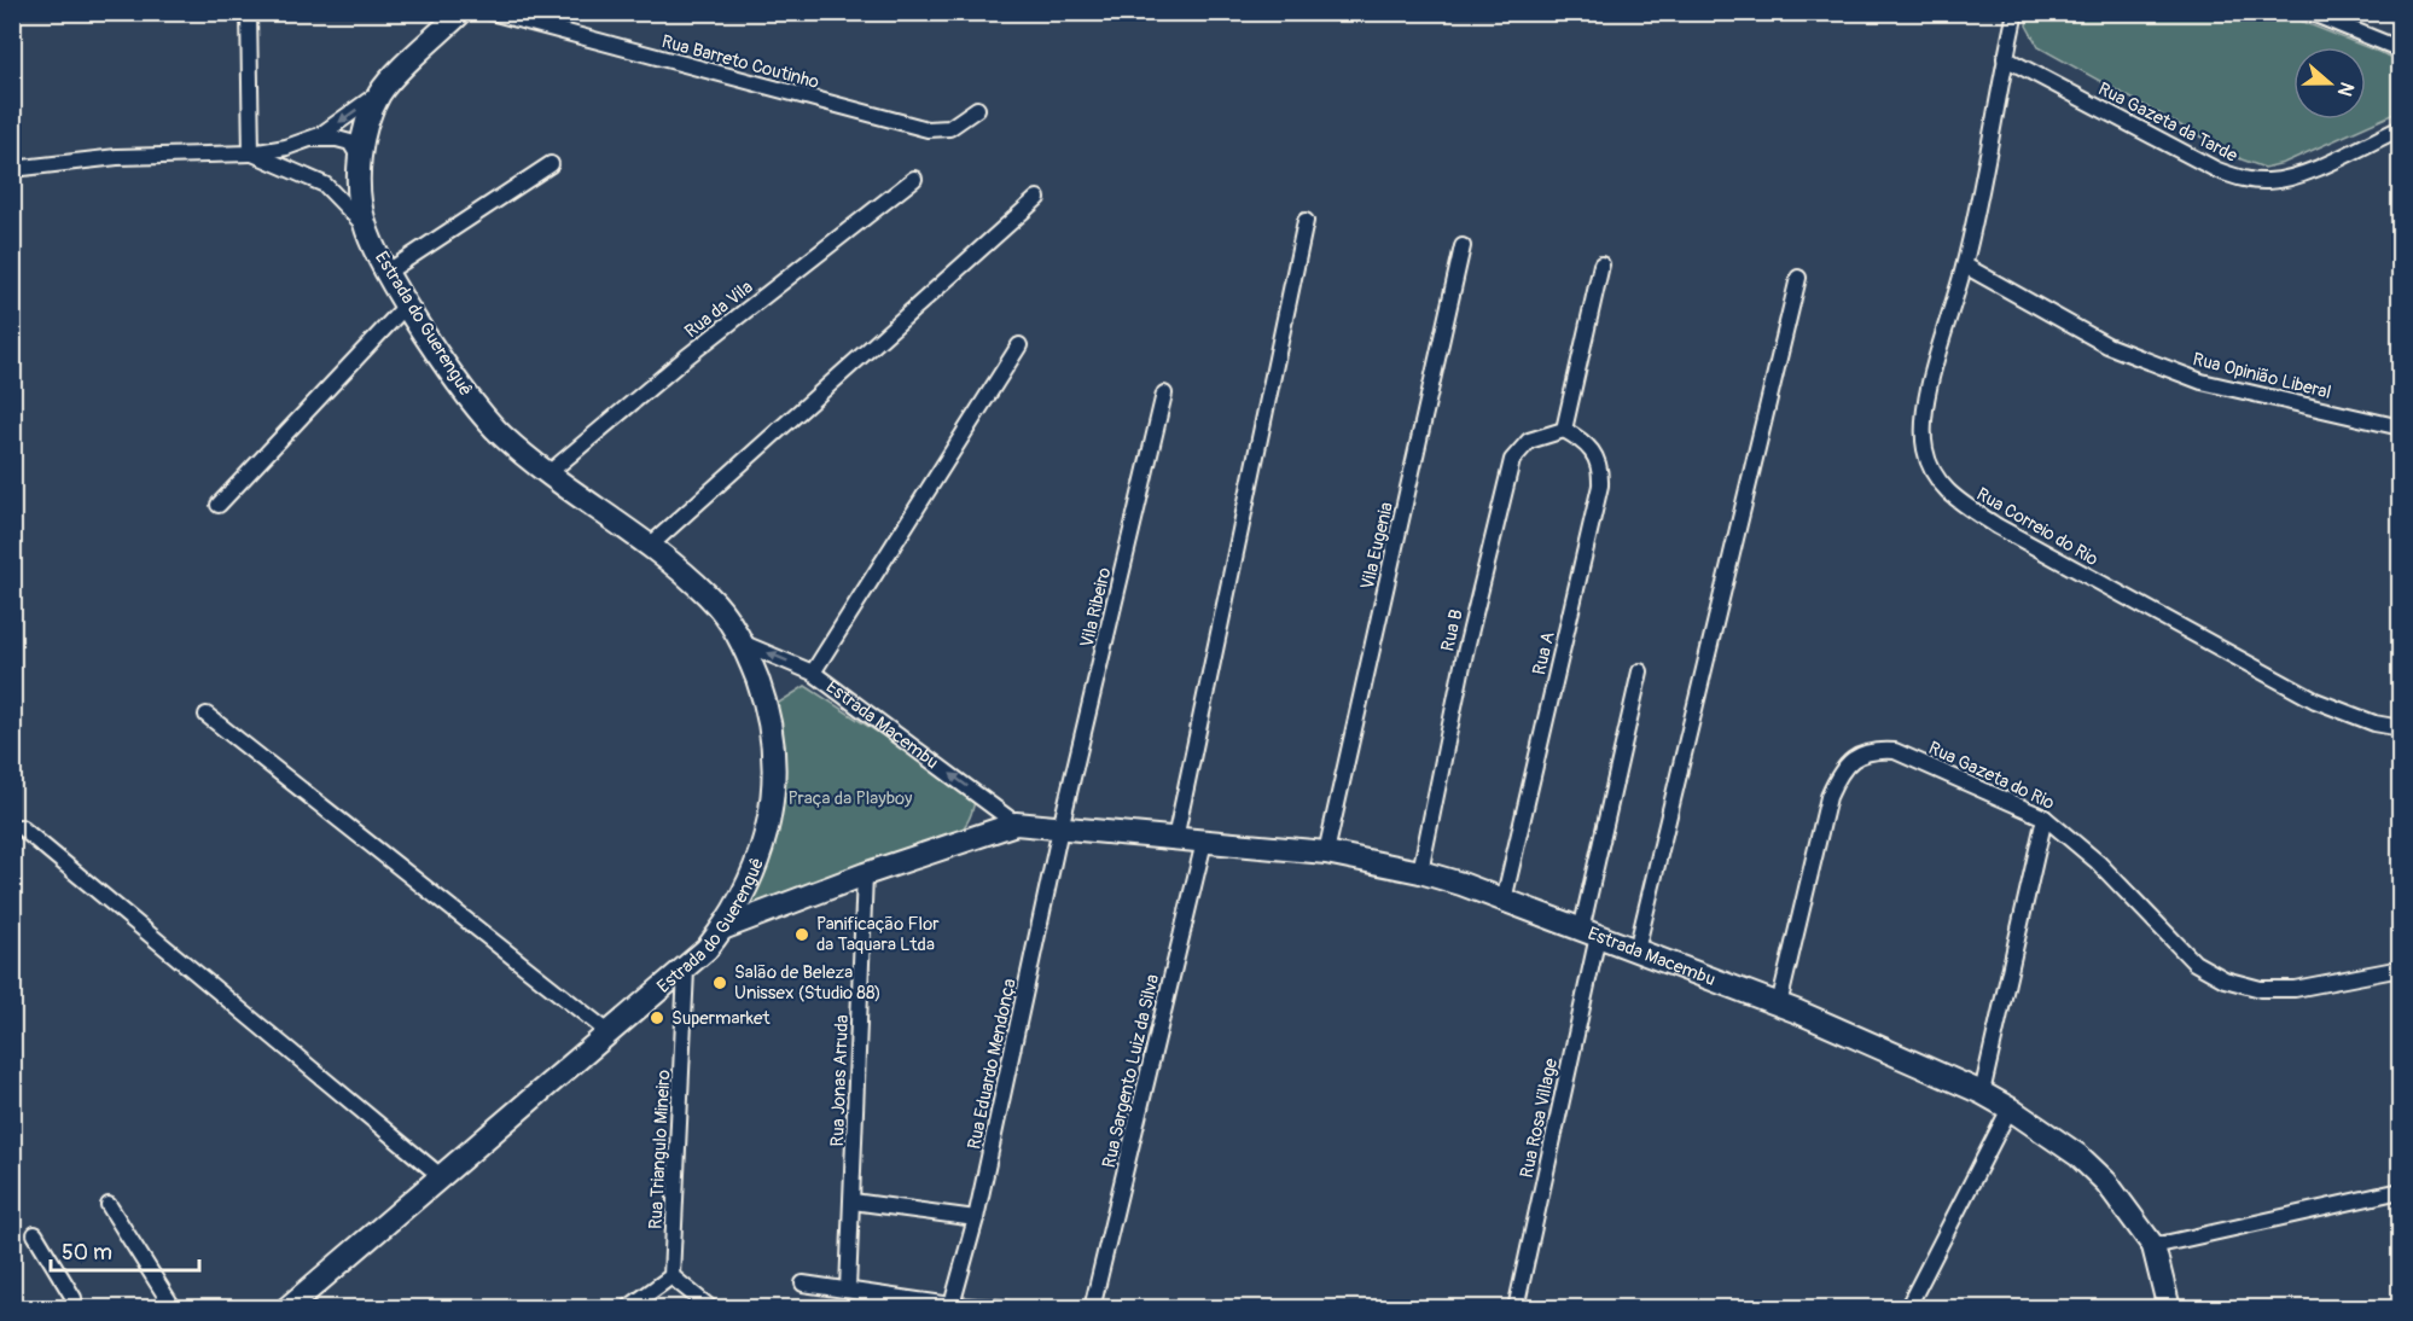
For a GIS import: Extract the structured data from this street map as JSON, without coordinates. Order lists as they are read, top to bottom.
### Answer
{
  "streets": {
    "main road": ["Estrada do Guerenguê", "Estrada Macembu"],
    "street": [
      "Rua Barreto Coutinho",
      "Rua Gazeta da Tarde",
      "Rua da Vila",
      "Rua Opinião Liberal",
      "Rua Correio do Rio",
      "Vila Eugenia",
      "Vila Ribeiro",
      "Rua B",
      "Rua A",
      "Rua Gazeta do Rio",
      "Rua Eduardo Mendonça",
      "Rua Sargento Luiz da Silva",
      "Rua Jonas Arruda",
      "Rua Rosa Village",
      "Rua Triangulo Mineiro"
    ]
  },
  "crossings": [
    ["Rua Gazeta da Tarde", "Rua Correio do Rio"],
    ["Rua da Vila", "Estrada do Guerenguê"],
    ["Estrada do Guerenguê", "Estrada Macembu"],
    ["Estrada do Guerenguê", "Rua Triangulo Mineiro"],
    ["Rua Opinião Liberal", "Rua Correio do Rio"],
    ["Vila Eugenia", "Estrada Macembu"],
    ["Vila Ribeiro", "Estrada Macembu"],
    ["Vila Ribeiro", "Rua Eduardo Mendonça"],
    ["Rua B", "Rua A"],
    ["Rua B", "Estrada Macembu"],
    ["Rua A", "Estrada Macembu"],
    ["Estrada Macembu", "Rua Gazeta do Rio"],
    ["Estrada Macembu", "Rua Eduardo Mendonça"],
    ["Estrada Macembu", "Rua Sargento Luiz da Silva"],
    ["Estrada Macembu", "Rua Jonas Arruda"],
    ["Estrada Macembu", "Rua Rosa Village"]
  ],
  "parks": ["Praça da Playboy"],
  "places": ["Panificação Flor da Taquara Ltda", "Salão de Beleza Unissex (Studio 88)", "Supermarket"],
  "scale_bar": "50 m",
  "north": "right"
}
